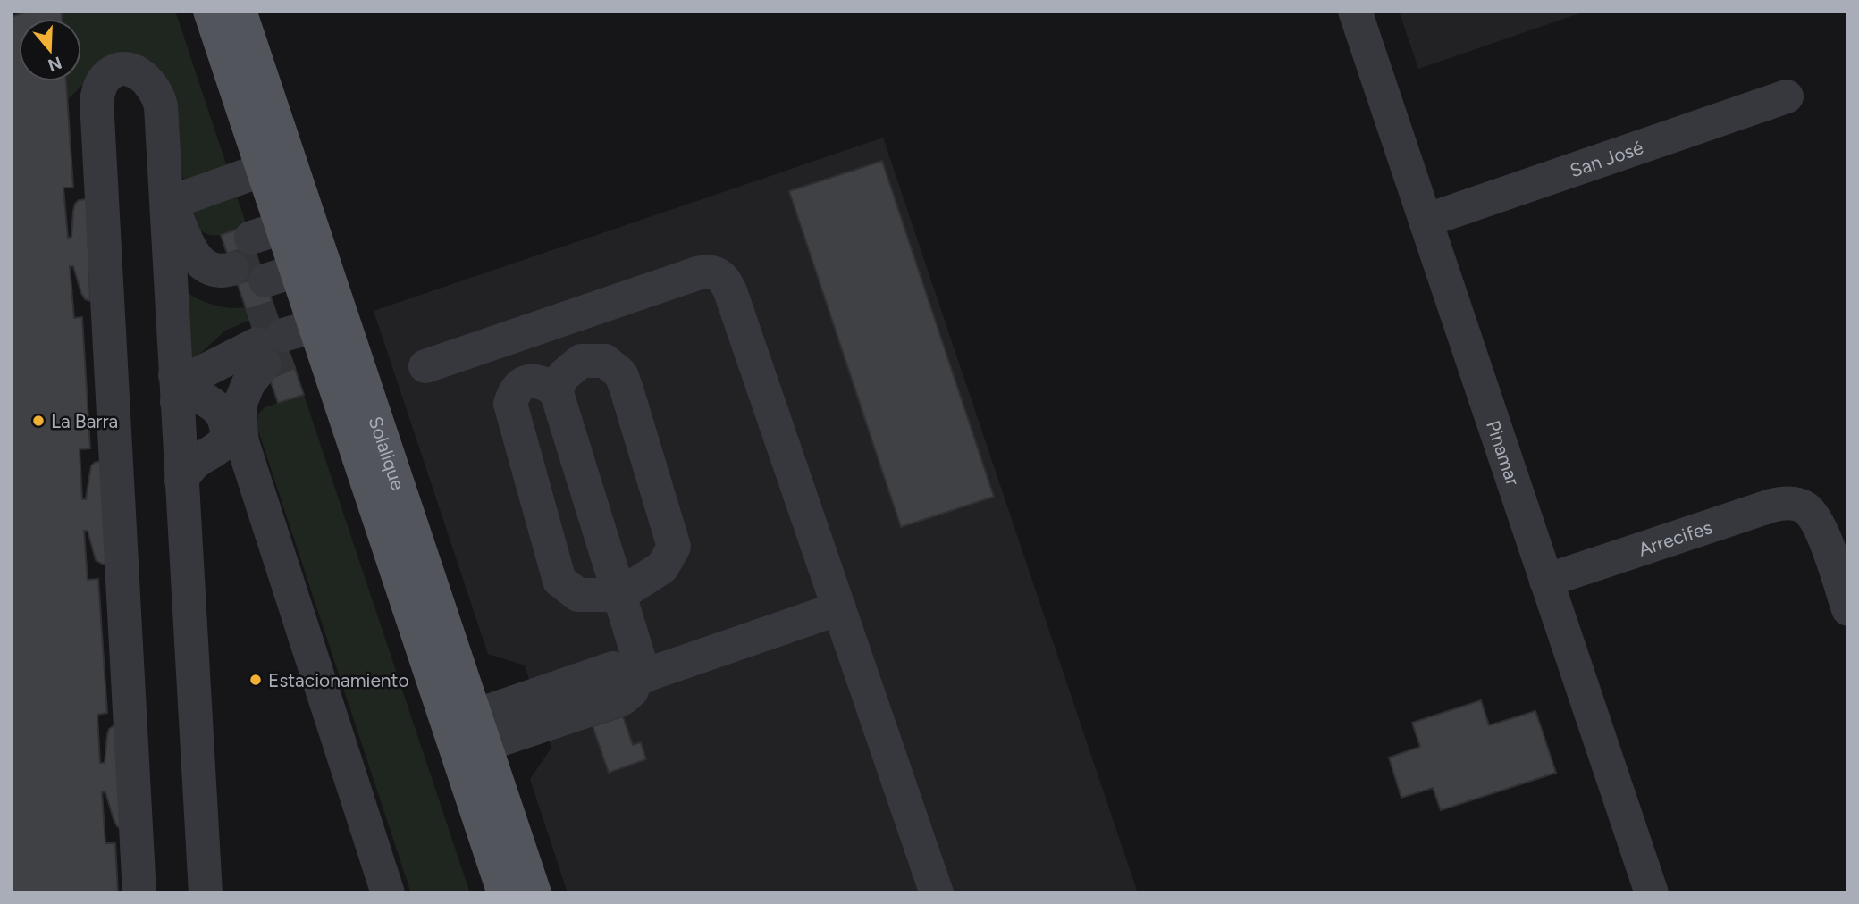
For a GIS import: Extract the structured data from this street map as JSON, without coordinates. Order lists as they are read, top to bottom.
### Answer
{
  "streets": {
    "main road": ["Solalique"],
    "street": ["San José", "Pinamar", "Arrecifes"]
  },
  "crossings": [
    ["San José", "Pinamar"],
    ["Pinamar", "Arrecifes"]
  ],
  "places": ["La Barra", "Estacionamiento"],
  "north": "bottom"
}
